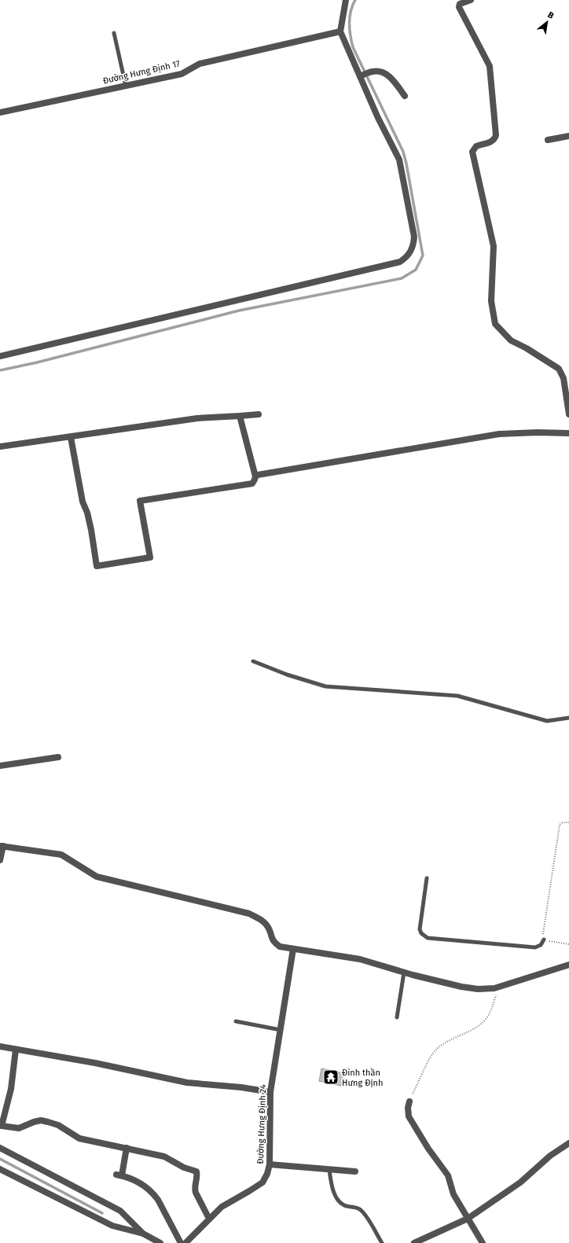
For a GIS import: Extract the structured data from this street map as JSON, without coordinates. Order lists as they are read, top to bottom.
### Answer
{
  "streets": {
    "street": ["Đường Hưng Định 17", "Đường Hưng Định 24"]
  },
  "places": {
    "temple": ["Đình thần Hưng Định"]
  },
  "north": "top right"
}
